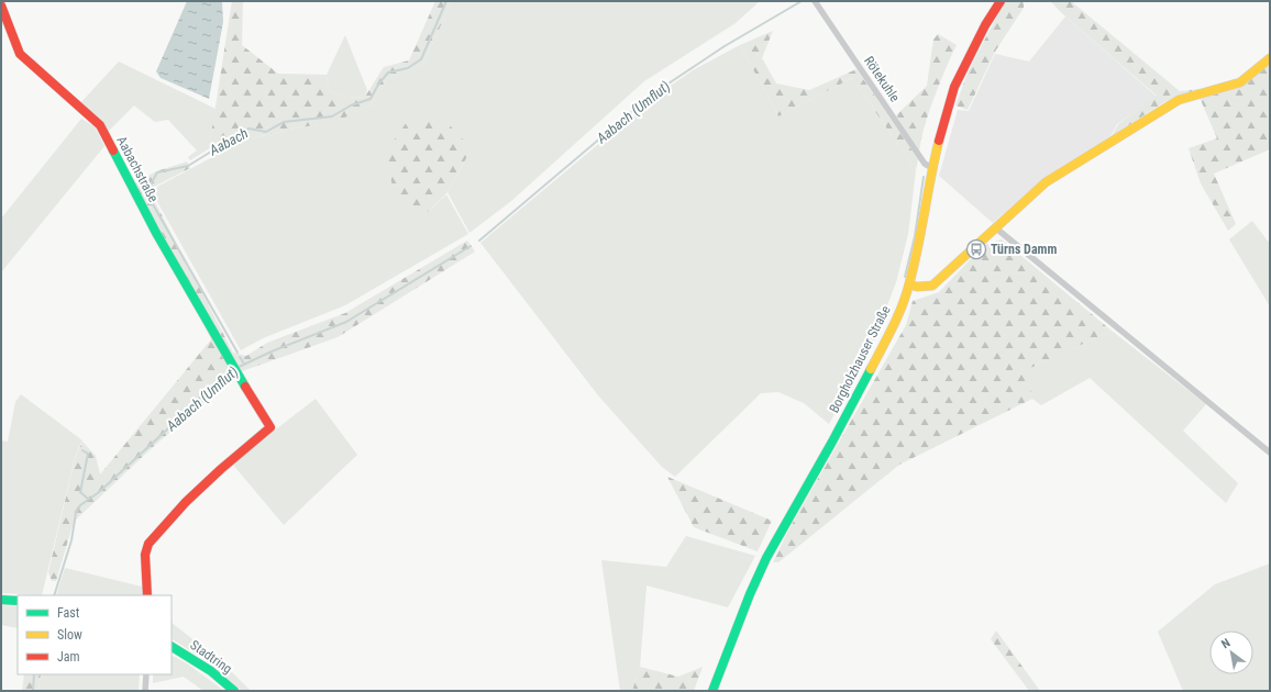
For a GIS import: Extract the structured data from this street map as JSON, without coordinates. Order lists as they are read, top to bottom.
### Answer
{
  "streets": {
    "street": [
      "Rötekuhle",
      "Aabachstraße",
      "Borgholzhauser Straße",
      "Stadtring"
    ]
  },
  "crossings": [
    ["Rötekuhle", "Borgholzhauser Straße"]
  ],
  "water": ["Aabach (Umflut)", "Aabach"],
  "places": {
    "bus stop": ["Türns Damm"]
  },
  "legend": ["Fast", "Slow", "Jam"],
  "north": "top left"
}
